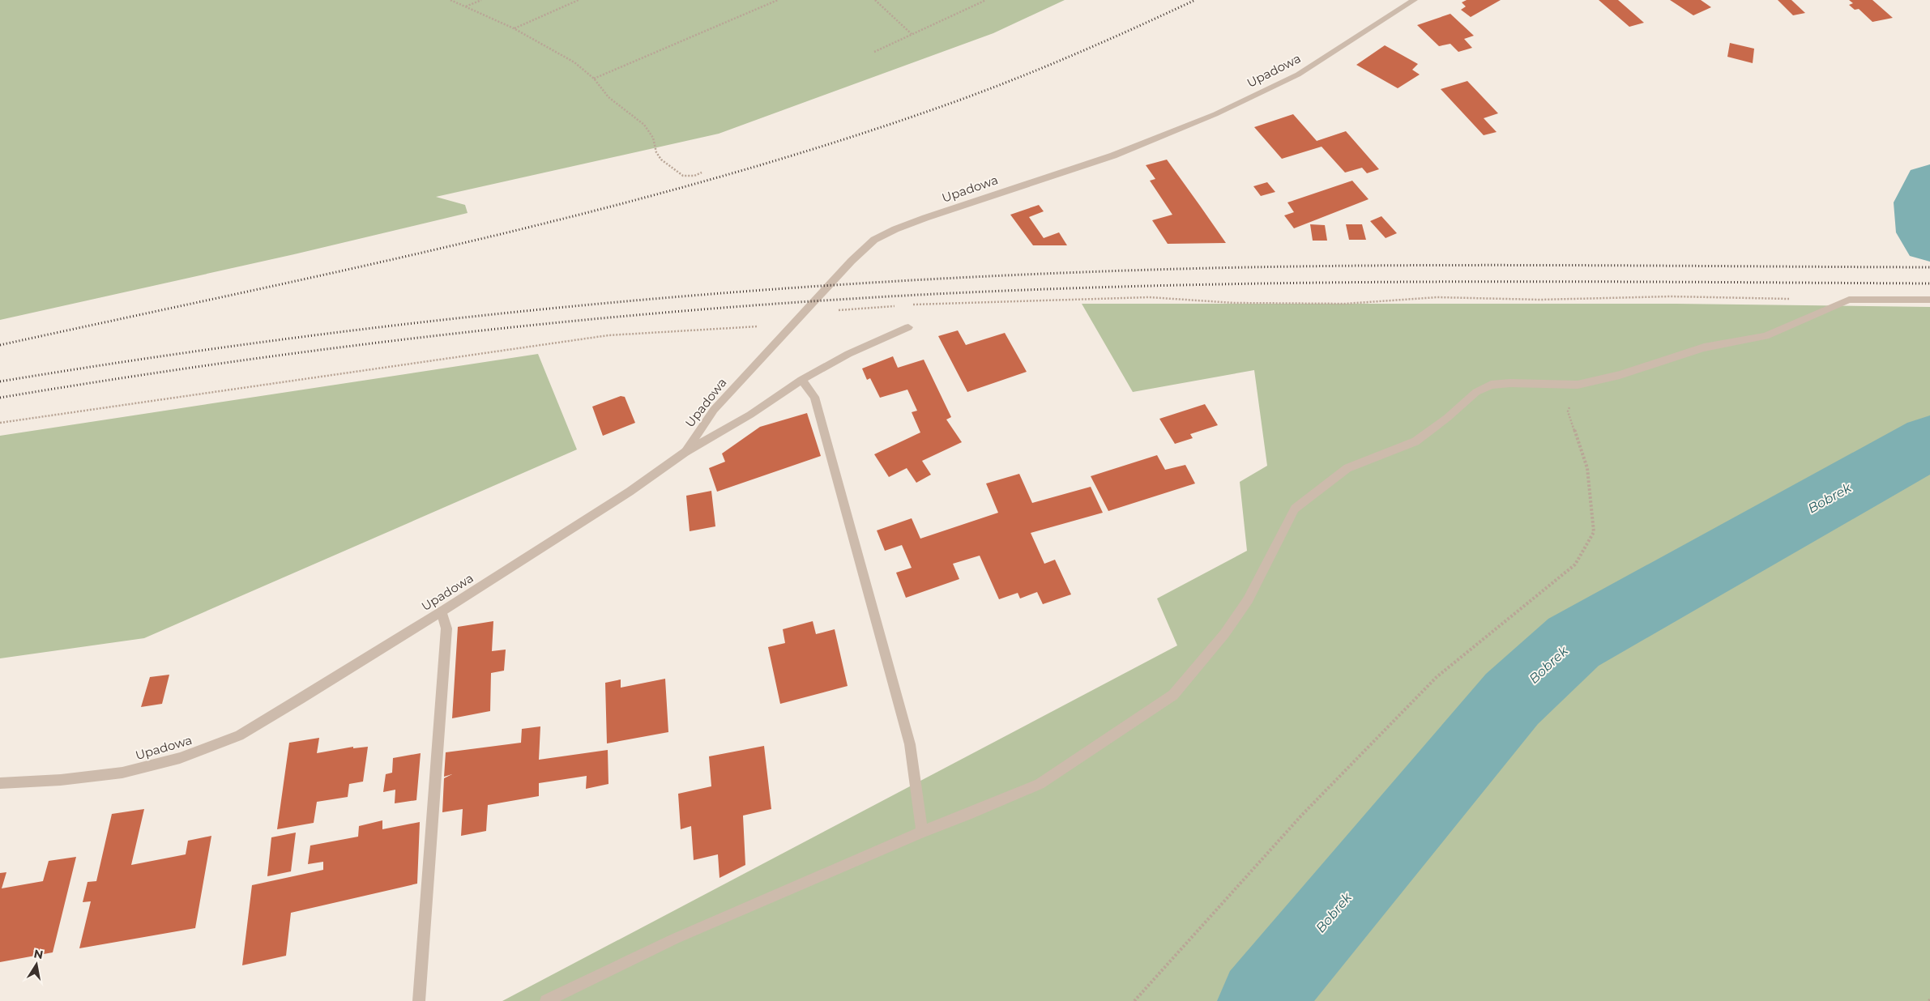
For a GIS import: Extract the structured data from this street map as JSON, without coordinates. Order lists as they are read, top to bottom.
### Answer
{
  "streets": {
    "street": ["Upadowa"]
  },
  "water": ["Bobrek"],
  "north": "top"
}
